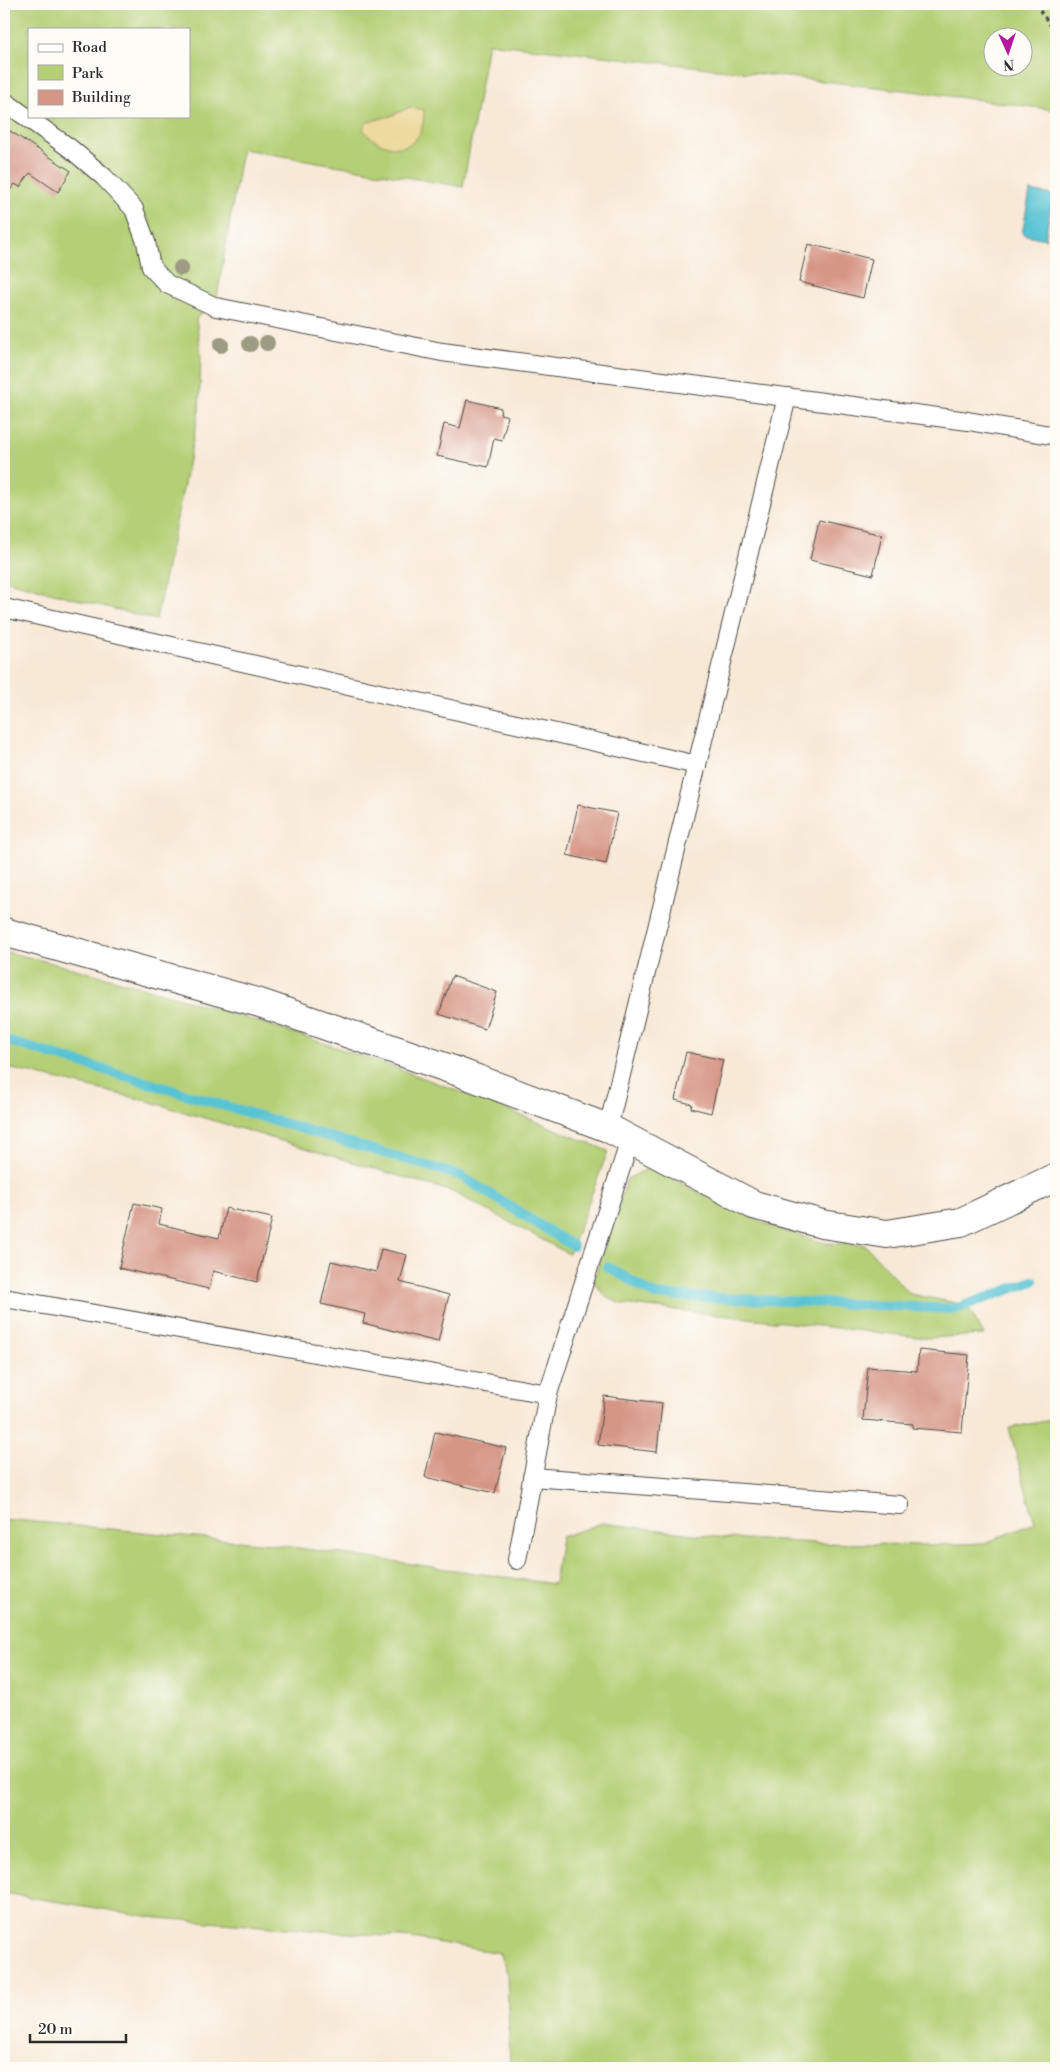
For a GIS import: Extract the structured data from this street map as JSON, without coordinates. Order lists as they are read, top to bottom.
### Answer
{
  "legend": ["Road", "Park", "Building"],
  "scale_bar": "20 m",
  "north": "bottom"
}
